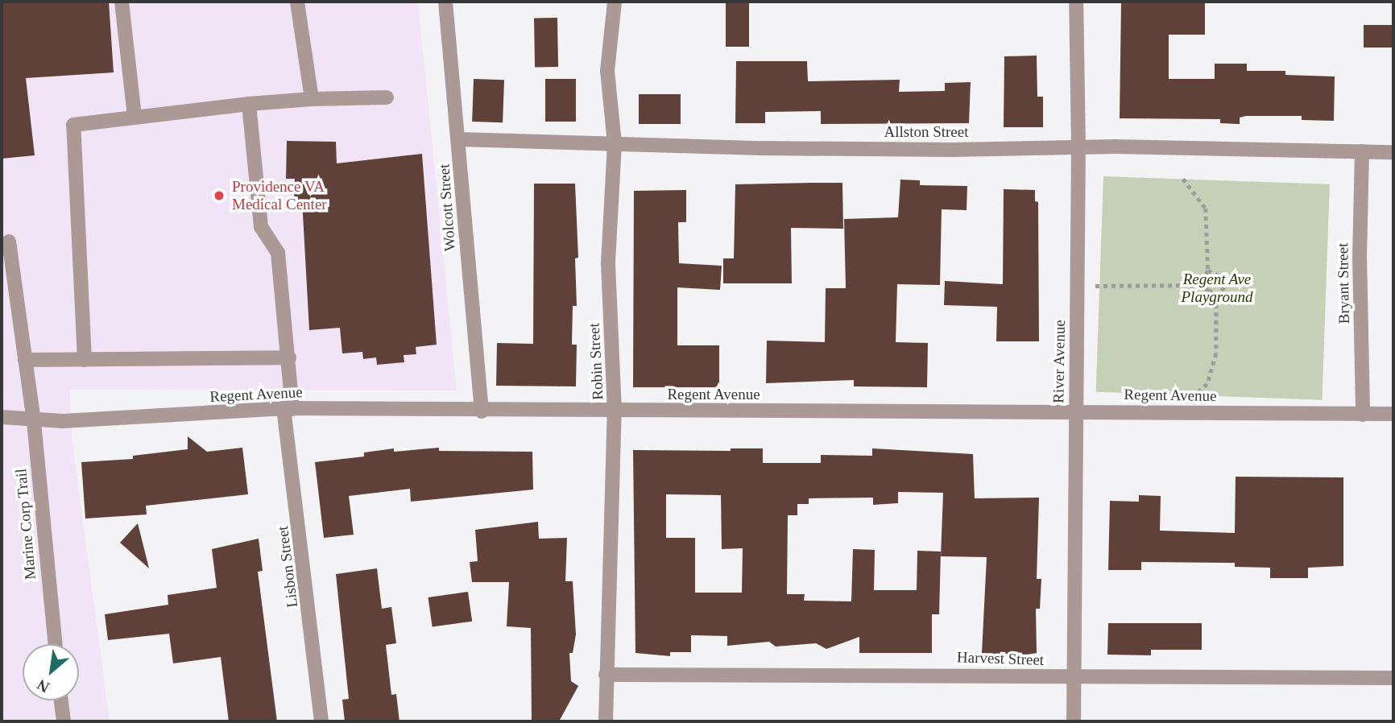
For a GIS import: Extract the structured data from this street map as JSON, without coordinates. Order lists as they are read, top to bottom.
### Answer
{
  "streets": {
    "street": [
      "Allston Street",
      "Wolcott Street",
      "Bryant Street",
      "Robin Street",
      "River Avenue",
      "Regent Avenue",
      "Marine Corp Trail",
      "Lisbon Street",
      "Harvest Street"
    ]
  },
  "crossings": [
    ["Allston Street", "Wolcott Street"],
    ["Allston Street", "Bryant Street"],
    ["Allston Street", "Robin Street"],
    ["Allston Street", "River Avenue"],
    ["Wolcott Street", "Regent Avenue"],
    ["Bryant Street", "Regent Avenue"],
    ["Robin Street", "Regent Avenue"],
    ["Robin Street", "Harvest Street"],
    ["River Avenue", "Regent Avenue"],
    ["River Avenue", "Harvest Street"],
    ["Regent Avenue", "Marine Corp Trail"],
    ["Regent Avenue", "Lisbon Street"]
  ],
  "parks": ["Regent Ave Playground"],
  "places": ["Providence VA Medical Center"],
  "north": "bottom left"
}
